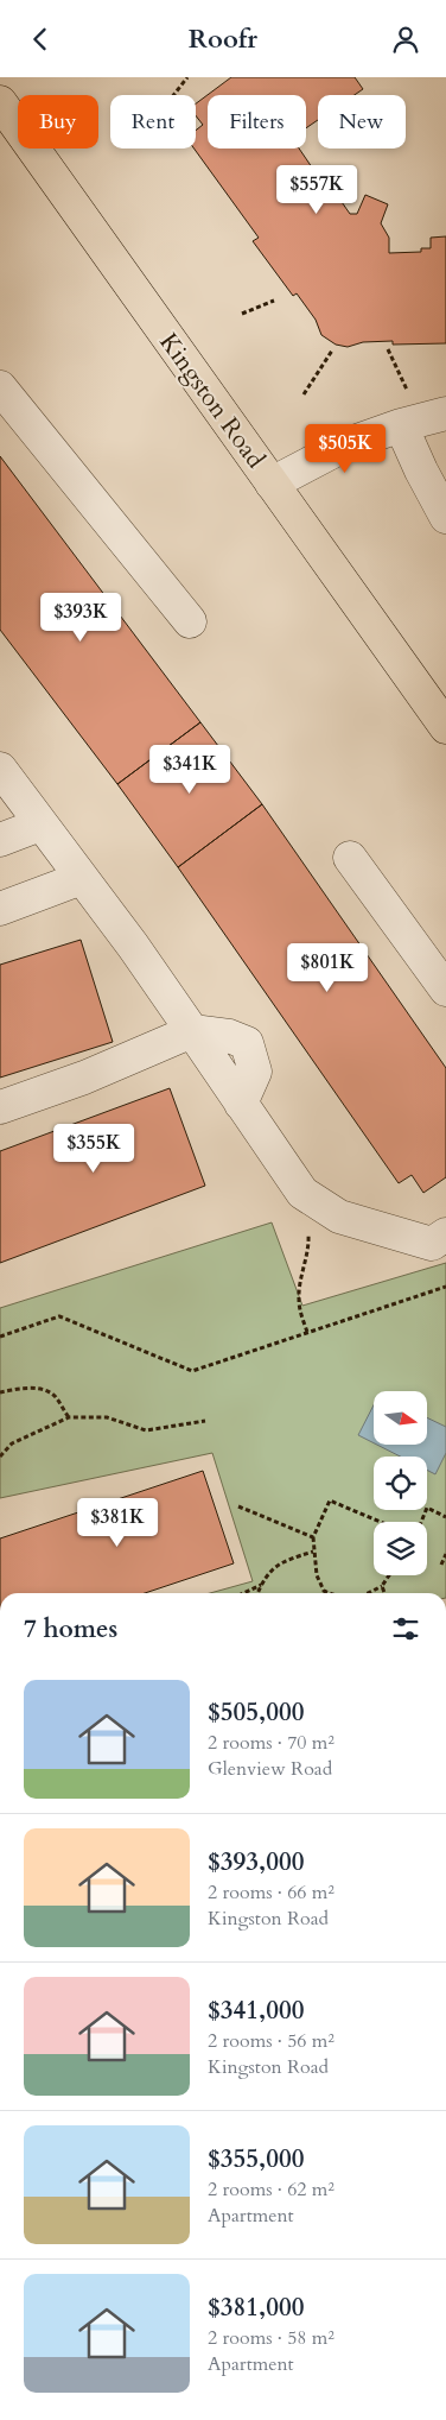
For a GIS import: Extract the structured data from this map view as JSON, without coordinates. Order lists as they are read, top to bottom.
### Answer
{
  "streets": {
    "main road": ["Kingston Road"]
  },
  "north": "right",
  "page": {
    "header": "Roofr",
    "chip": [
      "Buy",
      "Rent",
      "Filters",
      "New"
    ],
    "price": [
      "$557K",
      "$505K",
      "$393K",
      "$341K",
      "$801K",
      "$355K",
      "$381K"
    ],
    "heading": "7 homes",
    "list": [
      {
        "name": "$505,000",
        "note": "2 rooms · 70 m² · Glenview Road"
      },
      {
        "name": "$393,000",
        "note": "2 rooms · 66 m² · Kingston Road"
      },
      {
        "name": "$341,000",
        "note": "2 rooms · 56 m² · Kingston Road"
      },
      {
        "name": "$355,000",
        "note": "2 rooms · 62 m² · Apartment"
      },
      {
        "name": "$381,000",
        "note": "2 rooms · 58 m² · Apartment"
      }
    ]
  }
}
